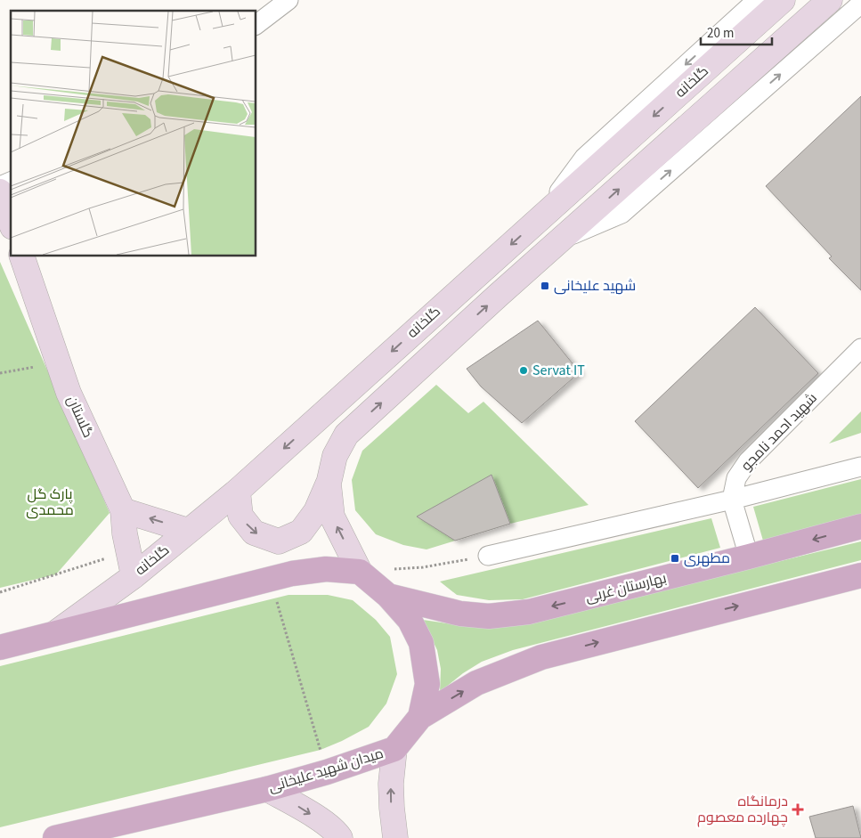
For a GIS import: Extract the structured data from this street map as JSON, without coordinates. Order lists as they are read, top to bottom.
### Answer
{
  "streets": {
    "main road": [
      "گلخانه",
      "گلستان",
      "بهارستان غربی",
      "میدان شهید علیخانی"
    ],
    "street": ["شهید احمد نامجو"]
  },
  "crossings": [
    ["گلخانه", "گلستان"],
    ["شهید احمد نامجو", "بهارستان غربی"],
    ["بهارستان غربی", "میدان شهید علیخانی"]
  ],
  "parks": ["پارک گل محمدی"],
  "places": {
    "transit": ["شهید علیخانی", "مطهری"],
    "other": ["Servat IT"],
    "health": ["درمانگاه چهارده معصوم"]
  },
  "scale_bar": "20 m"
}
